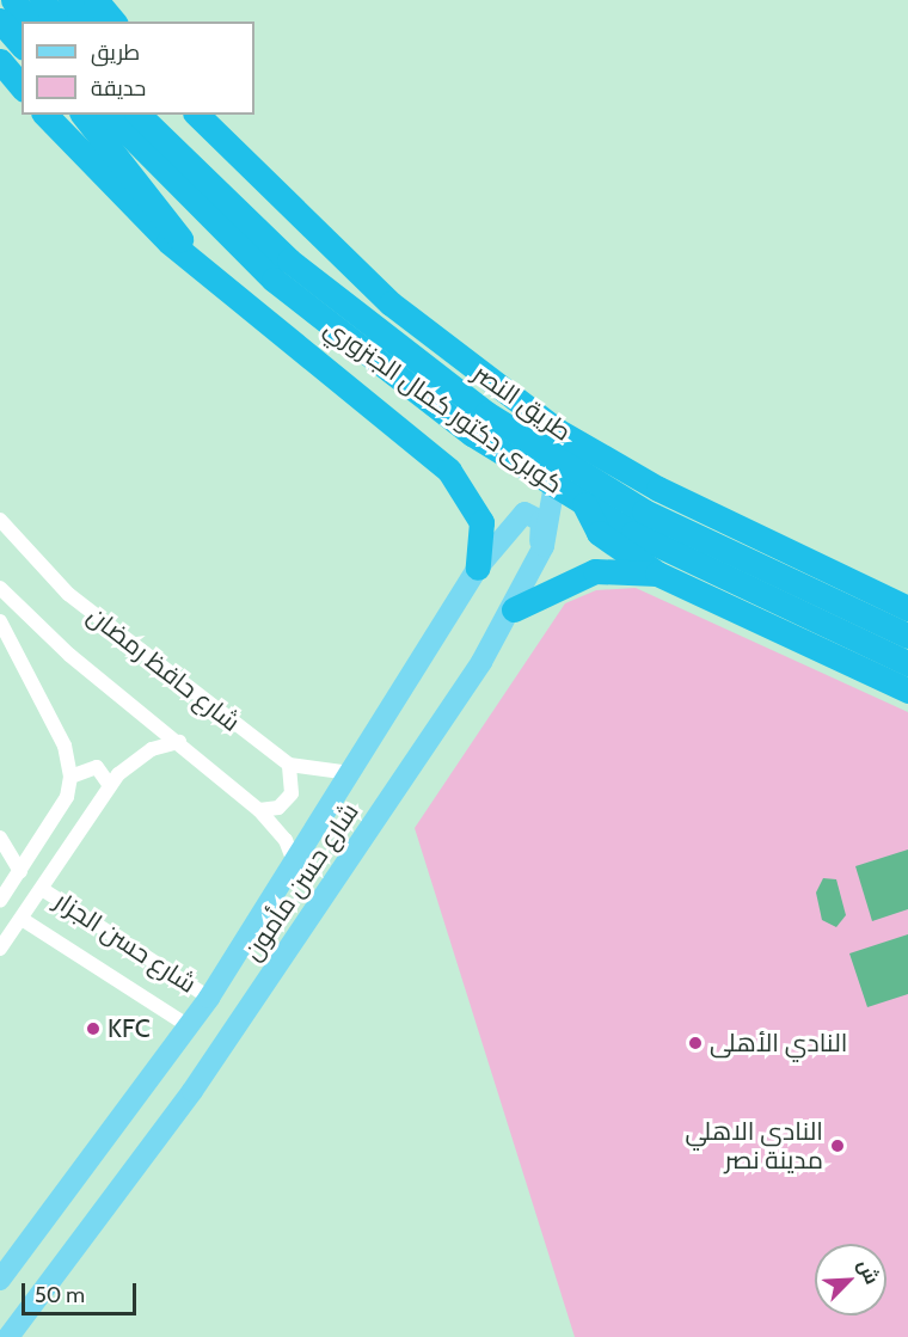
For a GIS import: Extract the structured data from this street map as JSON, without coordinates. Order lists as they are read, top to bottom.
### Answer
{
  "streets": {
    "highway": ["طريق النصر", "كوبرى دكتور كمال الجنزوري"],
    "main road": ["شارع حسن مأمون"],
    "street": ["شارع حافظ رمضان", "شارع حسن الجزار"]
  },
  "crossings": [
    ["طريق النصر", "شارع حسن مأمون"],
    ["شارع حافظ رمضان", "شارع حسن مأمون"],
    ["شارع حسن مأمون", "شارع حسن الجزار"]
  ],
  "places": ["KFC", "النادي الأهلى", "النادي الاهلي مدينة نصر"],
  "legend": ["طريق", "حديقة"],
  "scale_bar": "50 m",
  "north": "top right"
}
